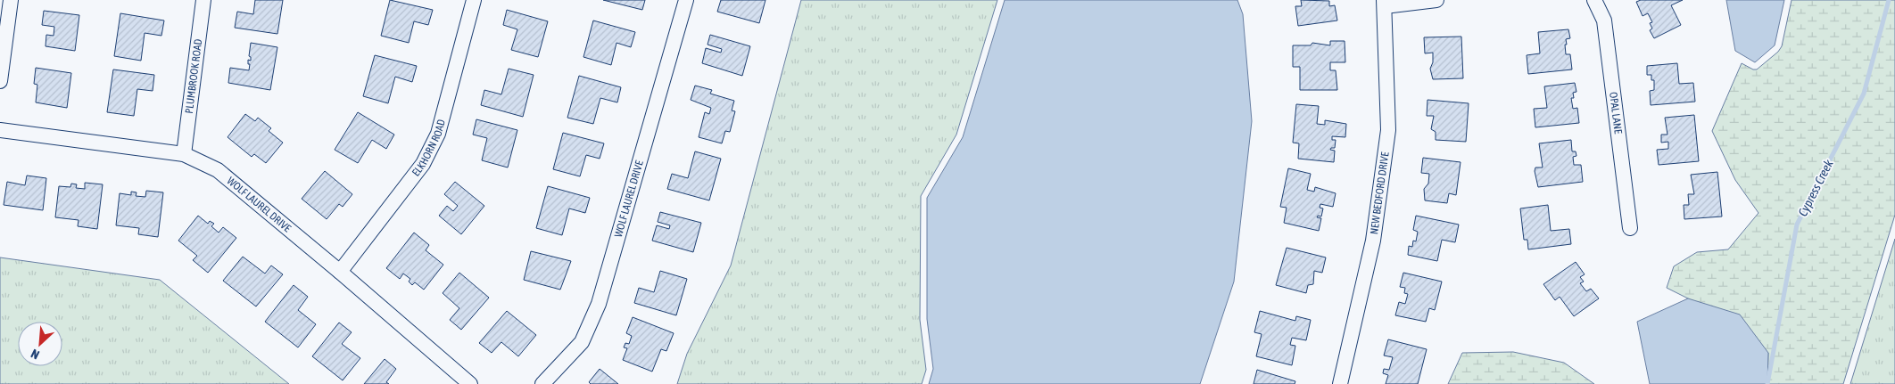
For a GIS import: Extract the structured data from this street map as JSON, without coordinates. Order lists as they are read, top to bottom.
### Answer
{
  "streets": {
    "street": [
      "PLUMBROOK ROAD",
      "OPAL LANE",
      "ELKHORN ROAD",
      "NEW BEDFORD DRIVE",
      "WOLF LAUREL DRIVE"
    ]
  },
  "crossings": [
    ["PLUMBROOK ROAD", "WOLF LAUREL DRIVE"],
    ["ELKHORN ROAD", "WOLF LAUREL DRIVE"]
  ],
  "water": ["Cypress Creek"],
  "north": "bottom left"
}
